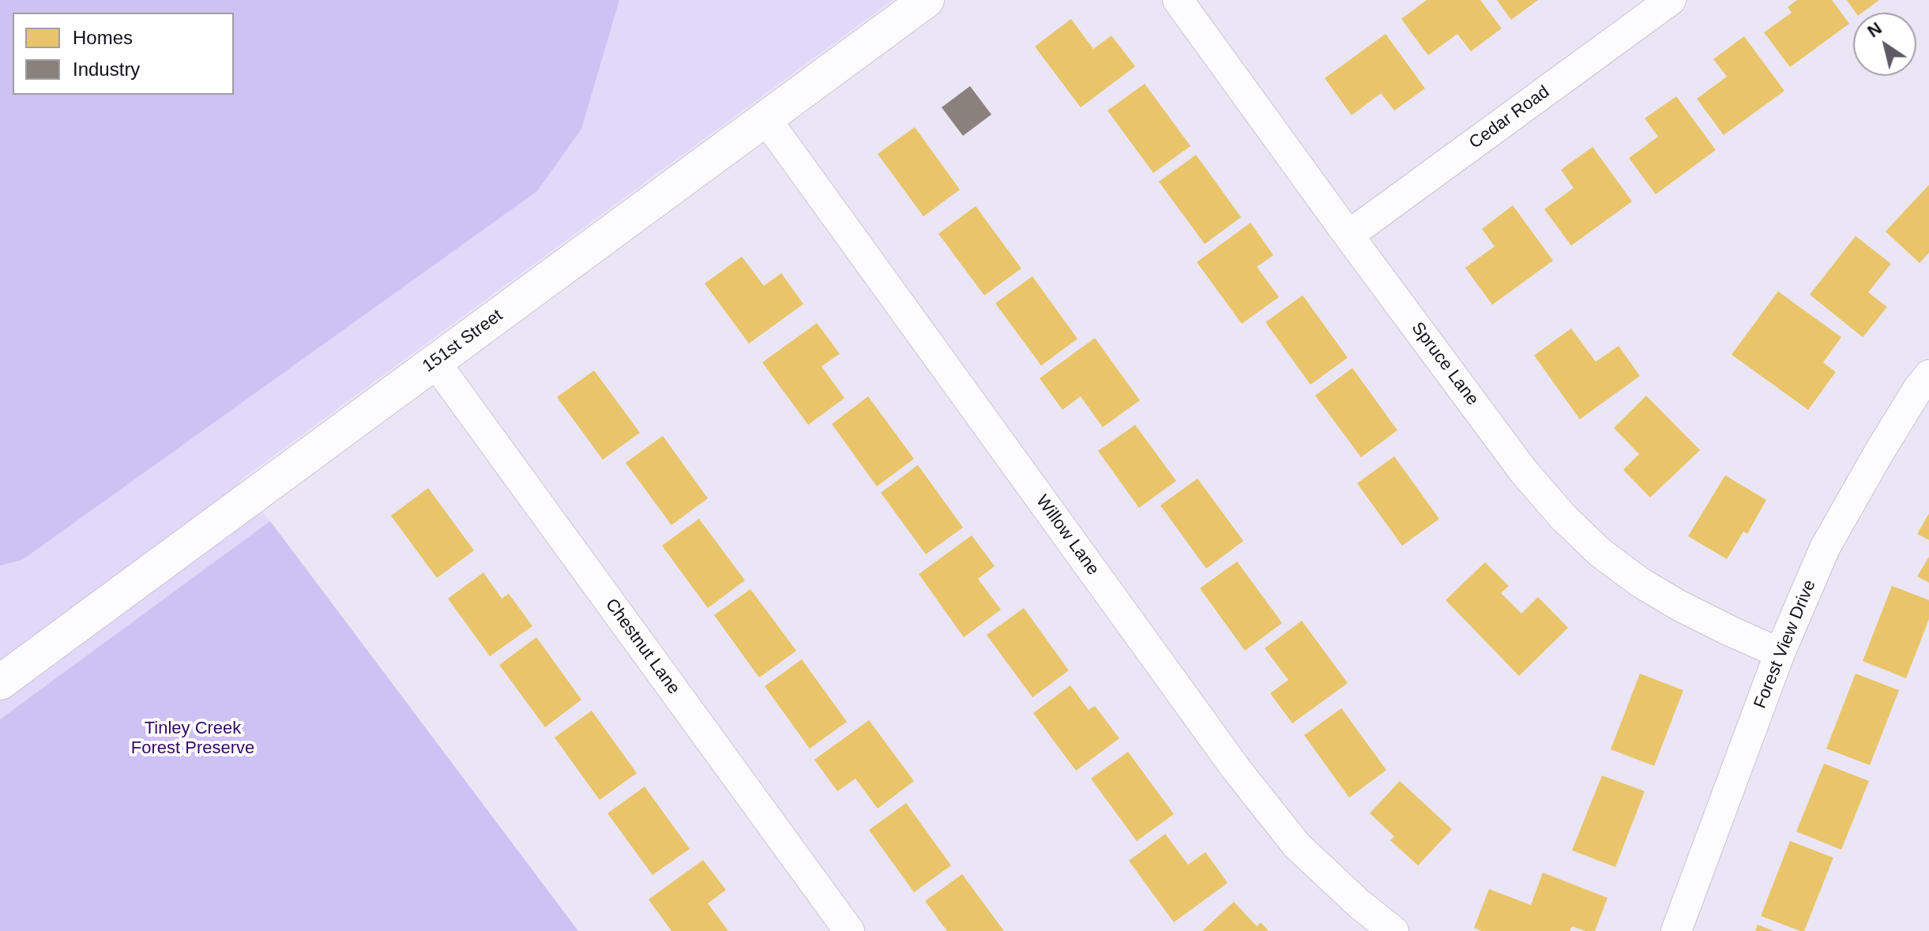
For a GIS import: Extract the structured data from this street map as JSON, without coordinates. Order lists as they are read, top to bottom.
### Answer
{
  "streets": {
    "street": [
      "Cedar Road",
      "151st Street",
      "Spruce Lane",
      "Willow Lane",
      "Forest View Drive",
      "Chestnut Lane"
    ]
  },
  "crossings": [
    ["Cedar Road", "Spruce Lane"],
    ["151st Street", "Willow Lane"],
    ["151st Street", "Chestnut Lane"],
    ["Spruce Lane", "Forest View Drive"]
  ],
  "parks": ["Tinley Creek Forest Preserve"],
  "legend": ["Homes", "Industry"],
  "north": "top left"
}
